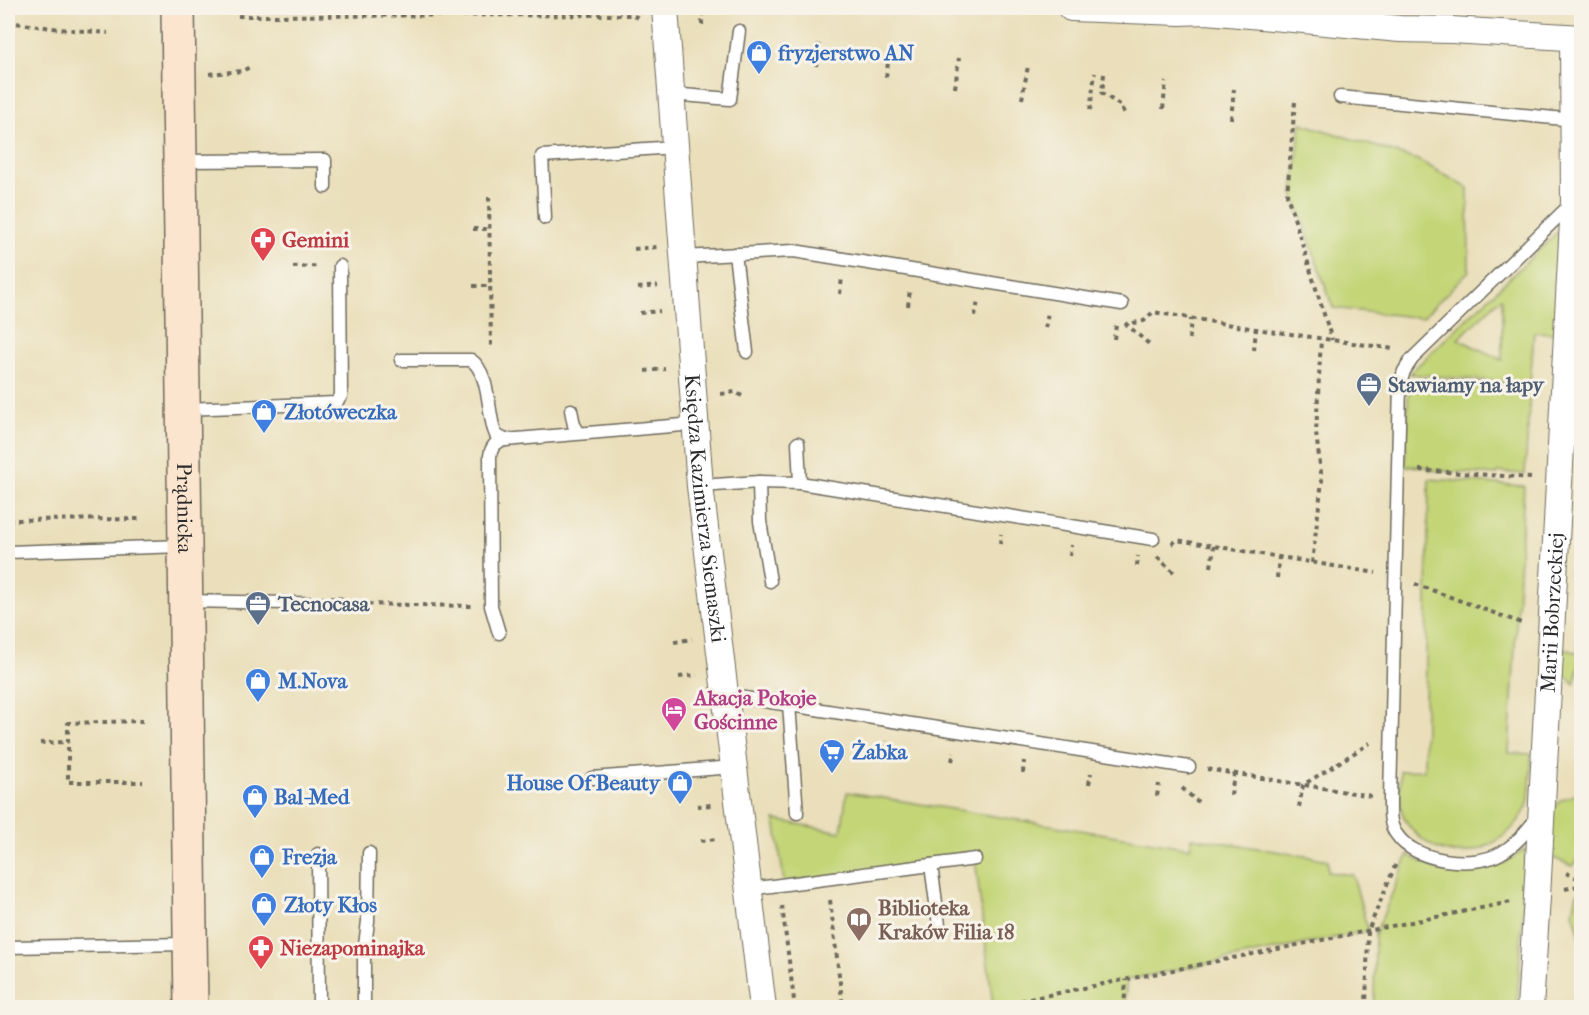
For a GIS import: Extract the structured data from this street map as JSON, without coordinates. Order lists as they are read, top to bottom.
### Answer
{
  "streets": {
    "street": ["Prądnicka", "Księdza Kazimierza Siemaszki", "Marii Bobrzeckiej"]
  },
  "places": {
    "shop": [
      "fryzjerstwo AN",
      "Złotóweczka",
      "M.Nova",
      "House Of Beauty",
      "Bal-Med",
      "Frezja",
      "Złoty Kłos"
    ],
    "pharmacy": ["Gemini", "Niezapominajka"],
    "office": ["Stawiamy na łapy", "Tecnocasa"],
    "hotel": ["Akacja Pokoje Gościnne"],
    "supermarket": ["Żabka"],
    "library": ["Biblioteka Kraków Filia 18"]
  }
}
